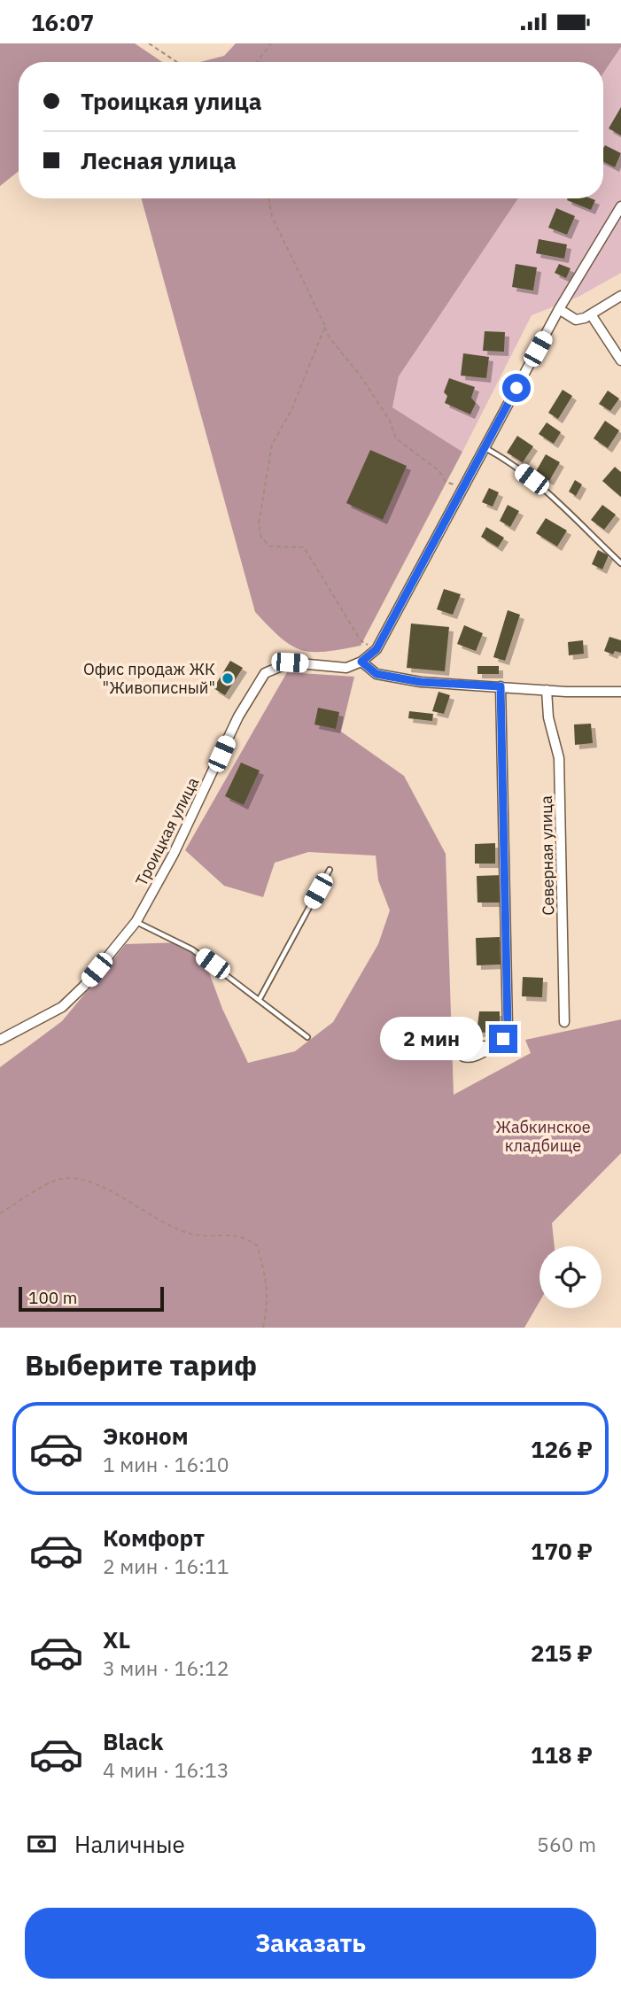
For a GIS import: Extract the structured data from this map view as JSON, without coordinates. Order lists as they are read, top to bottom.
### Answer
{
  "streets": {
    "street": ["Троицкая улица", "Северная улица"]
  },
  "parks": ["Жабкинское кладбище"],
  "places": ["Офис продаж ЖК \"Живописный\""],
  "scale_bar": "100 m",
  "page": {
    "status": "16:07",
    "banner": ["Троицкая улица", "Лесная улица"],
    "bubble": "2 мин",
    "scale": "100 m",
    "heading": "Выберите тариф",
    "list": [
      {
        "name": "Эконом",
        "note": "1 мин · 16:10",
        "value": "126 ₽"
      },
      {
        "name": "Комфорт",
        "note": "2 мин · 16:11",
        "value": "170 ₽"
      },
      {
        "name": "XL",
        "note": "3 мин · 16:12",
        "value": "215 ₽"
      },
      {
        "name": "Black",
        "note": "4 мин · 16:13",
        "value": "118 ₽"
      }
    ],
    "pay": ["Наличные", "560 m"],
    "buttons": "Заказать"
  }
}
